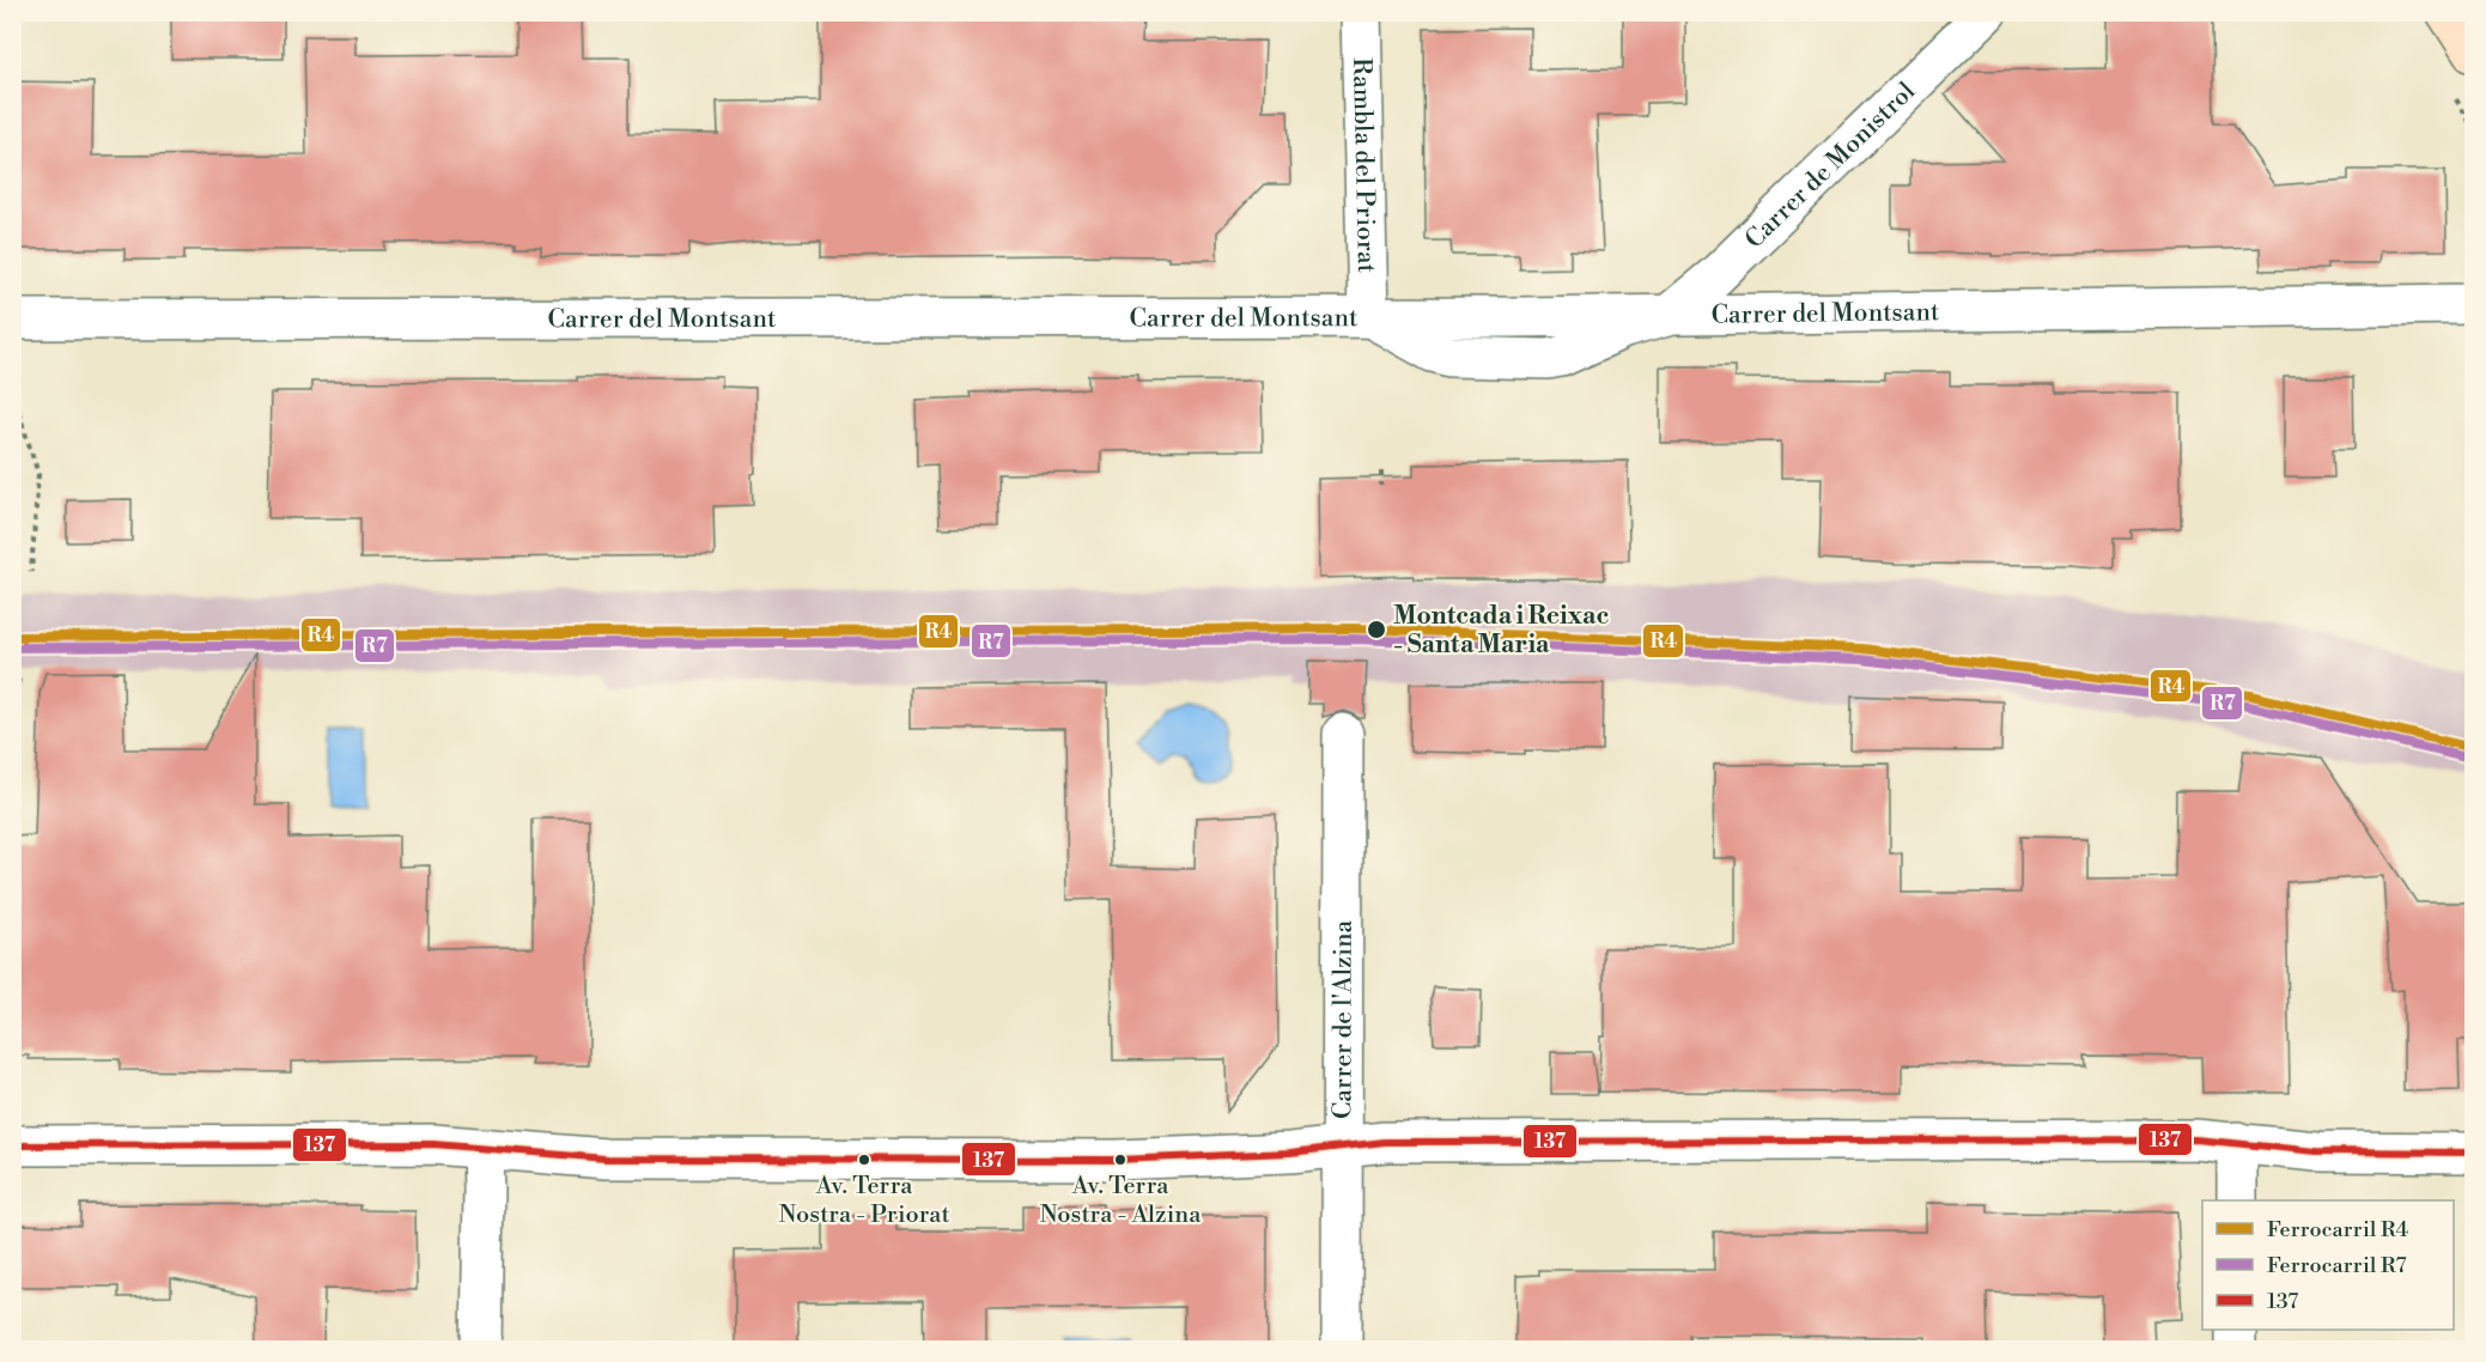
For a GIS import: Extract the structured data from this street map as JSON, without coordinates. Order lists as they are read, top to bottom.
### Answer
{
  "streets": {
    "street": [
      "Rambla del Priorat",
      "Carrer de Monistrol",
      "Carrer del Montsant",
      "Carrer de l'Alzina"
    ]
  },
  "crossings": [
    ["Rambla del Priorat", "Carrer del Montsant"],
    ["Carrer de Monistrol", "Carrer del Montsant"]
  ],
  "places": ["Montcada i Reixac - Santa Maria", "Av. Terra Nostra - Priorat", "Av. Terra Nostra - Alzina"],
  "lines": ["rail line R4", "rail line R7", "transit line 137"],
  "legend": ["Ferrocarril R4", "Ferrocarril R7", "137"]
}
